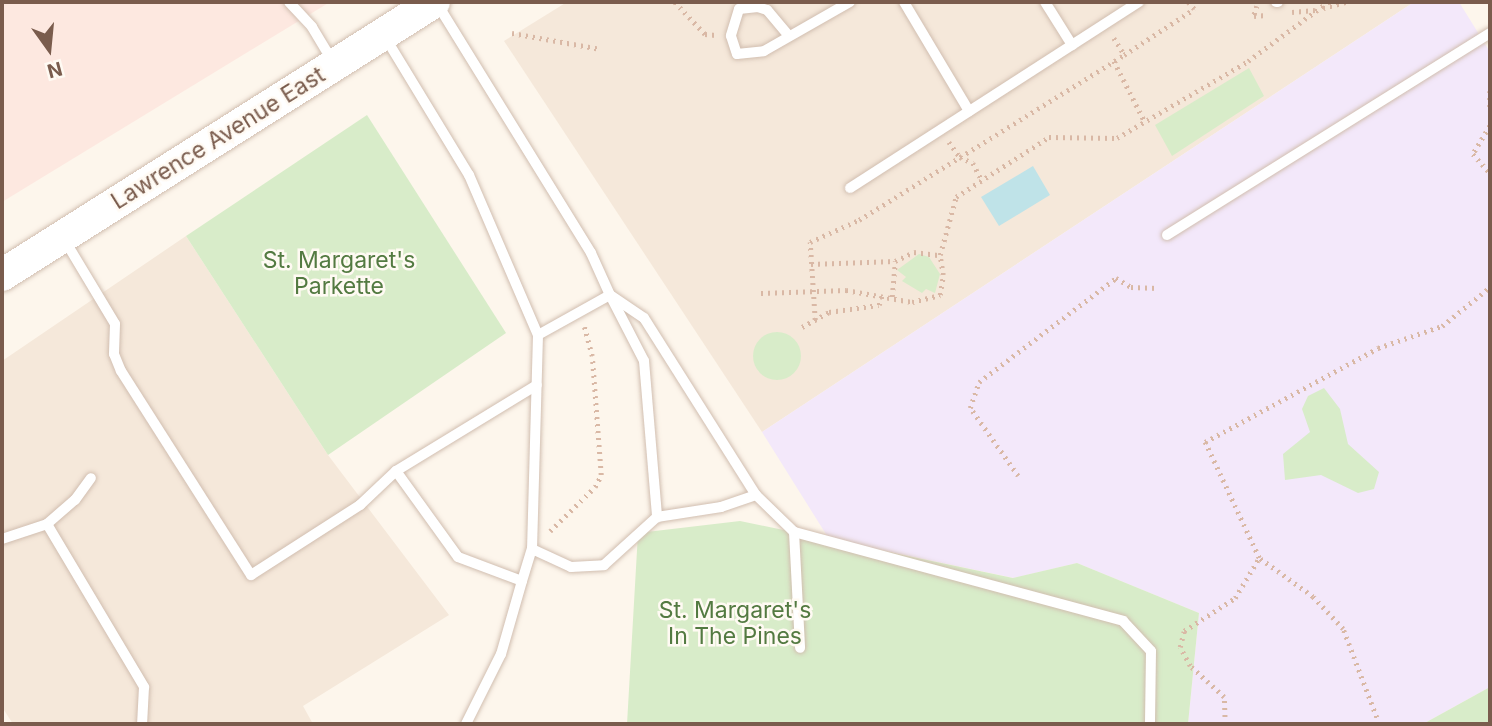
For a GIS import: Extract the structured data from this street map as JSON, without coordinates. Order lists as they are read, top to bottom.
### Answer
{
  "streets": {
    "main road": ["Lawrence Avenue East"]
  },
  "parks": ["St. Margaret's Parkette", "St. Margaret's In The Pines"],
  "north": "bottom"
}
